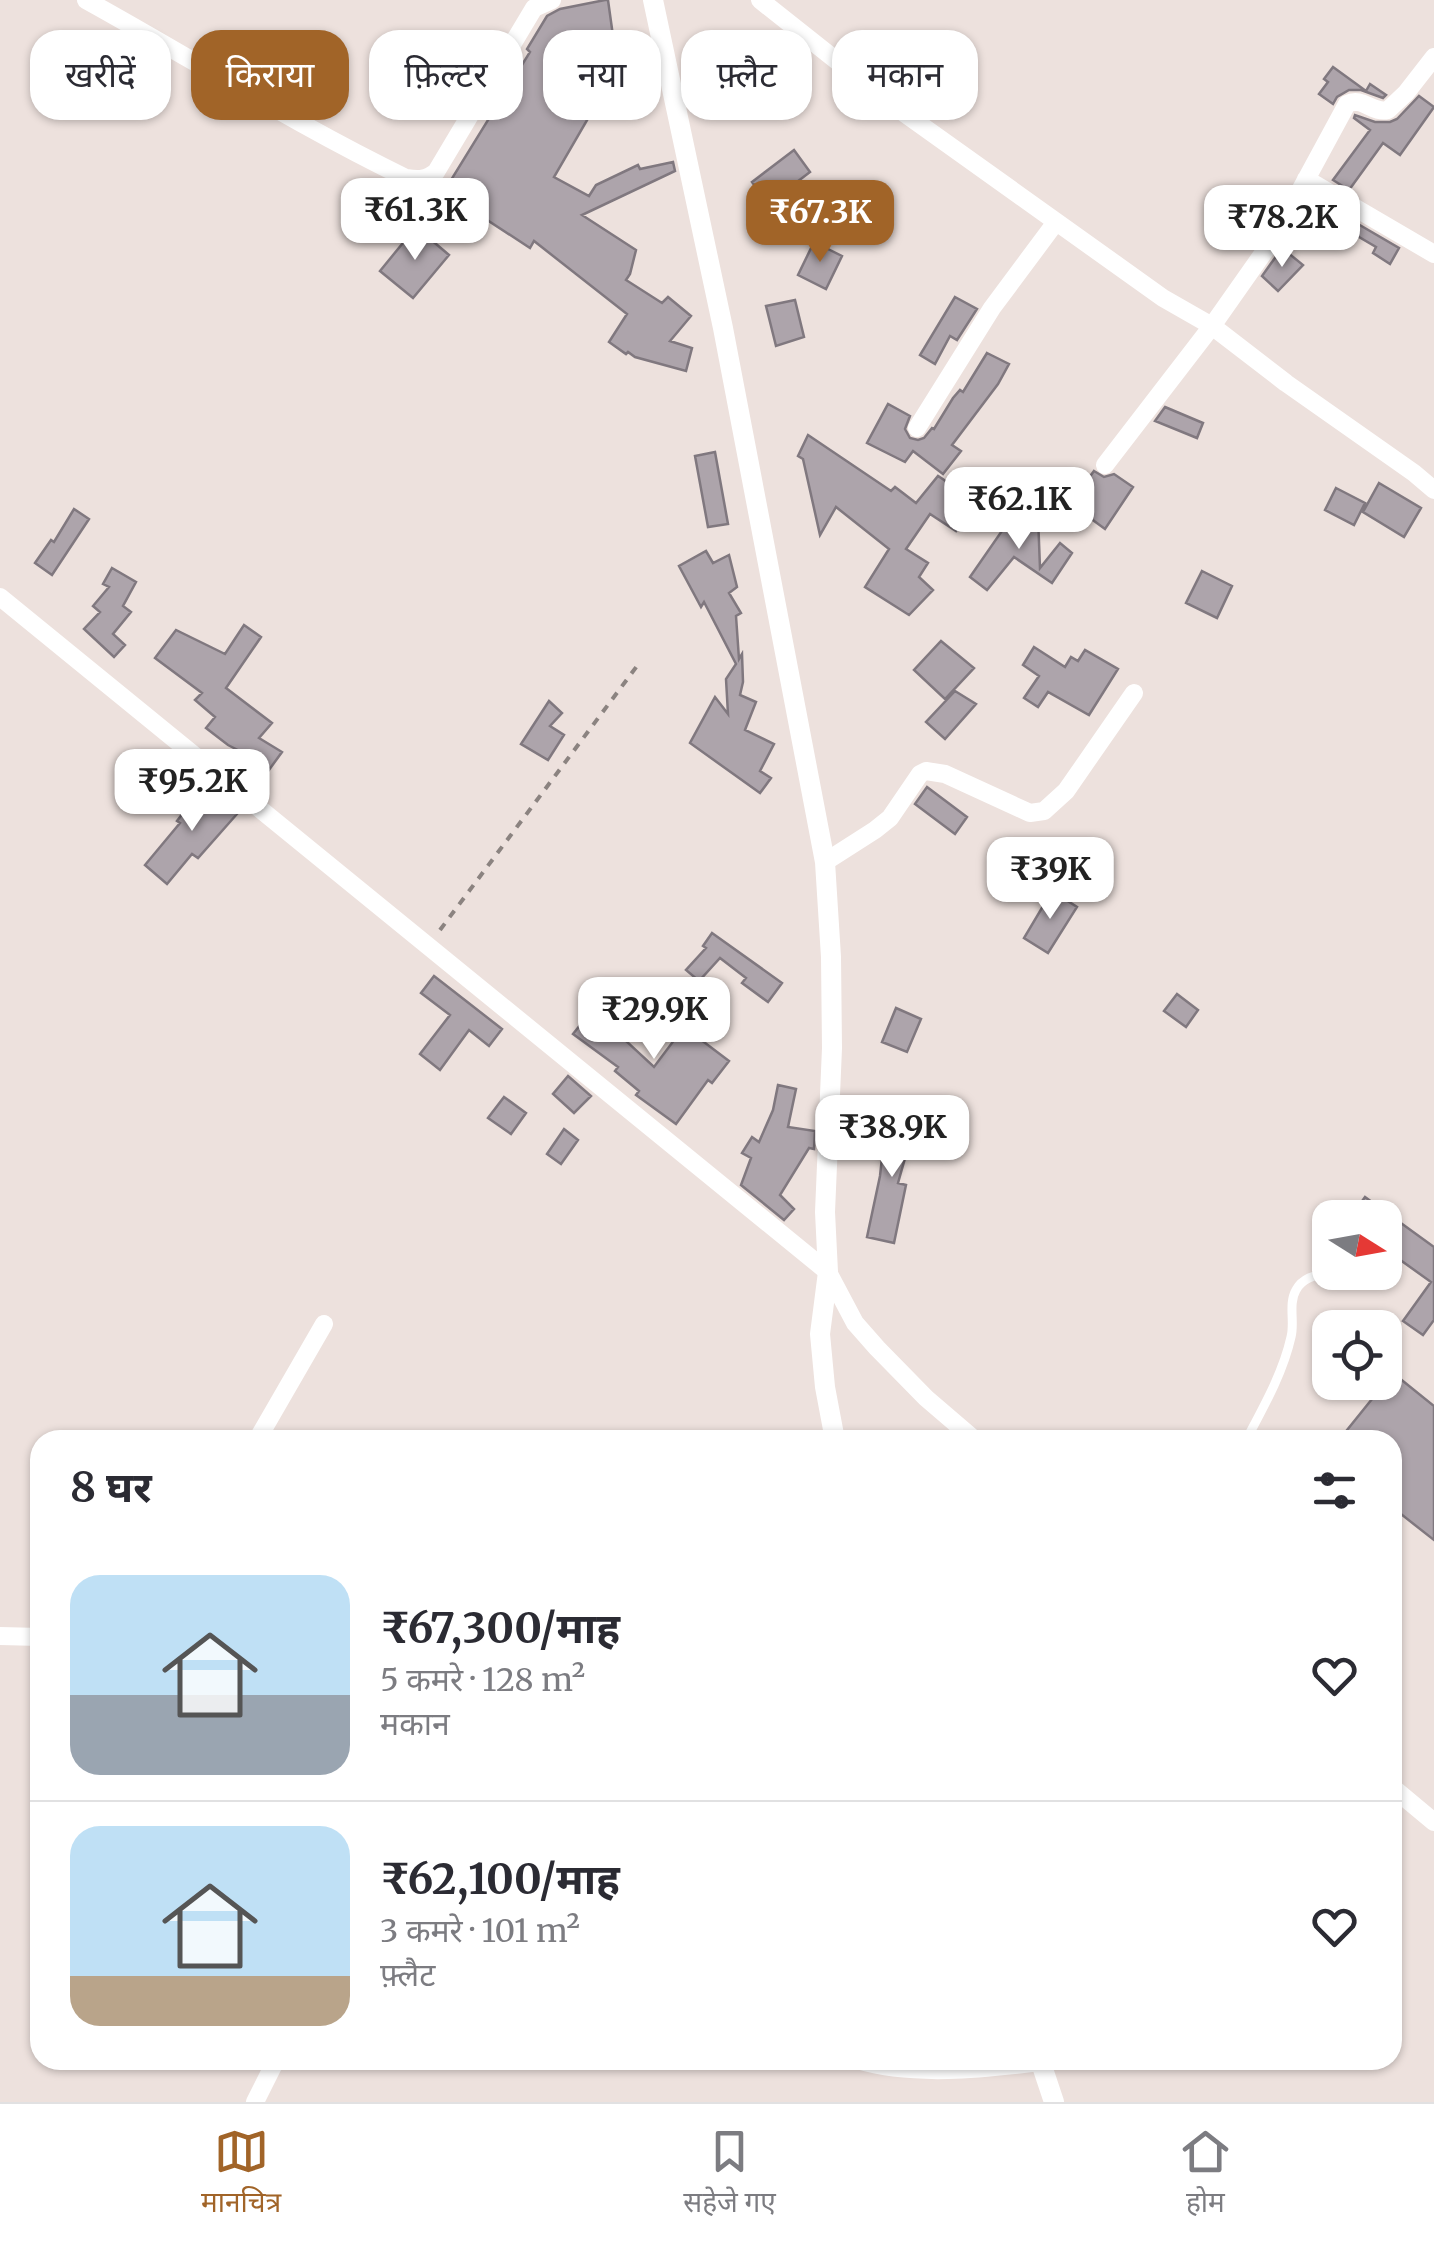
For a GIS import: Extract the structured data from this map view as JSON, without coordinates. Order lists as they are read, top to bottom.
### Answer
{
  "north": "right",
  "page": {
    "chip": [
      "खरीदें",
      "किराया",
      "फ़िल्टर",
      "नया",
      "फ़्लैट",
      "मकान"
    ],
    "price": [
      "₹61.3K",
      "₹67.3K",
      "₹78.2K",
      "₹62.1K",
      "₹95.2K",
      "₹39K",
      "₹29.9K",
      "₹38.9K"
    ],
    "heading": "8 घर",
    "list": [
      {
        "name": "₹67,300/माह",
        "note": "5 कमरे · 128 m² · मकान"
      },
      {
        "name": "₹62,100/माह",
        "note": "3 कमरे · 101 m² · फ़्लैट"
      }
    ],
    "tabs": ["मानचित्र", "सहेजे गए", "होम"]
  }
}
